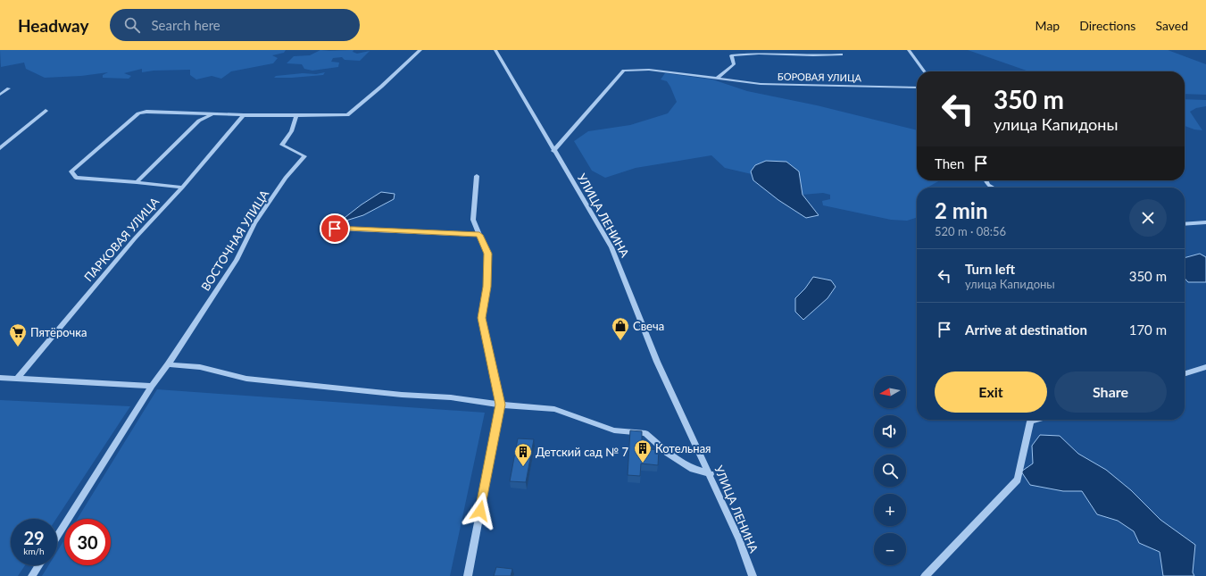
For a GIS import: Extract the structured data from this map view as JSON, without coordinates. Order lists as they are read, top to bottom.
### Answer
{
  "streets": {
    "street": [
      "БОРОВАЯ УЛИЦА",
      "УЛИЦА ЛЕНИНА",
      "ПАРКОВАЯ УЛИЦА",
      "ВОСТОЧНАЯ УЛИЦА"
    ]
  },
  "crossings": [
    ["БОРОВАЯ УЛИЦА", "УЛИЦА ЛЕНИНА"]
  ],
  "places": {
    "shop": ["Свеча"],
    "supermarket": ["Пятёрочка"],
    "building": ["Котельная", "Детский сад № 7"]
  },
  "north": "left",
  "page": {
    "header": "Headway",
    "search": "Search here",
    "nav": ["Map", "Directions", "Saved"],
    "turn": ["350 m", "улица Капидоны"],
    "then": "Then",
    "heading": ["2 min", "520 m · 08:56"],
    "list": [
      {
        "name": "Turn left",
        "note": "улица Капидоны",
        "value": "350 m"
      },
      {
        "name": "Arrive at destination",
        "value": "170 m"
      }
    ],
    "buttons": ["Exit", "Share"],
    "map_buttons": ["+", "−"],
    "speed": "29 km/h",
    "limit": "30"
  }
}
